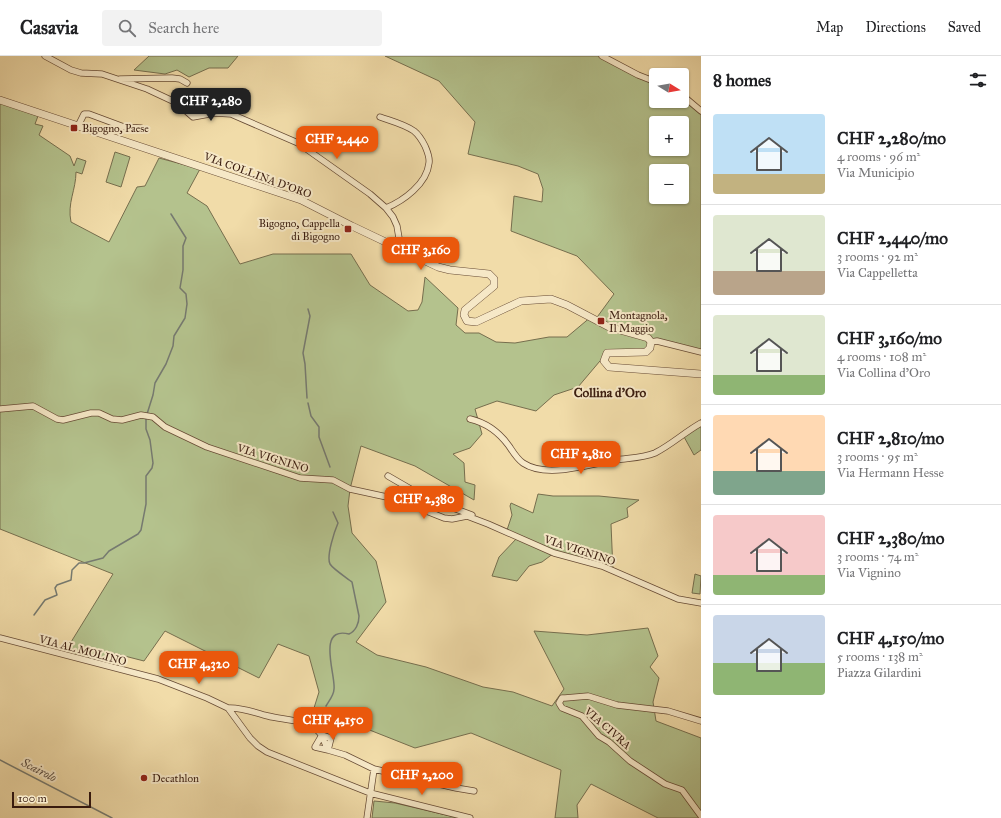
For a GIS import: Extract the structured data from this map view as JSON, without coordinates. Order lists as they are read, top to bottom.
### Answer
{
  "streets": {
    "street": [
      "VIA COLLINA D'ORO",
      "VIA VIGNINO",
      "VIA AL MOLINO",
      "VIA CIVRA"
    ]
  },
  "districts": ["Collina d'Oro"],
  "water": ["Scairolo"],
  "places": {
    "transit": ["Bigogno, Paese", "Bigogno, Cappella di Bigogno", "Montagnola, Il Maggio"],
    "other": ["Decathlon"]
  },
  "scale_bar": "100 m",
  "north": "right",
  "page": {
    "header": "Casavia",
    "search": "Search here",
    "nav": ["Map", "Directions", "Saved"],
    "heading": "8 homes",
    "map_buttons": ["+", "−"],
    "price": [
      "CHF 2,280",
      "CHF 2,440",
      "CHF 3,160",
      "CHF 2,810",
      "CHF 2,380",
      "CHF 4,320",
      "CHF 4,150",
      "CHF 2,200"
    ],
    "list": [
      {
        "name": "CHF 2,280/mo",
        "note": "4 rooms · 96 m² · Via Municipio"
      },
      {
        "name": "CHF 2,440/mo",
        "note": "3 rooms · 92 m² · Via Cappelletta"
      },
      {
        "name": "CHF 3,160/mo",
        "note": "4 rooms · 108 m² · Via Collina d'Oro"
      },
      {
        "name": "CHF 2,810/mo",
        "note": "3 rooms · 95 m² · Via Hermann Hesse"
      },
      {
        "name": "CHF 2,380/mo",
        "note": "3 rooms · 74 m² · Via Vignino"
      },
      {
        "name": "CHF 4,150/mo",
        "note": "5 rooms · 138 m² · Piazza Gilardini"
      }
    ],
    "scale": "100 m"
  }
}
